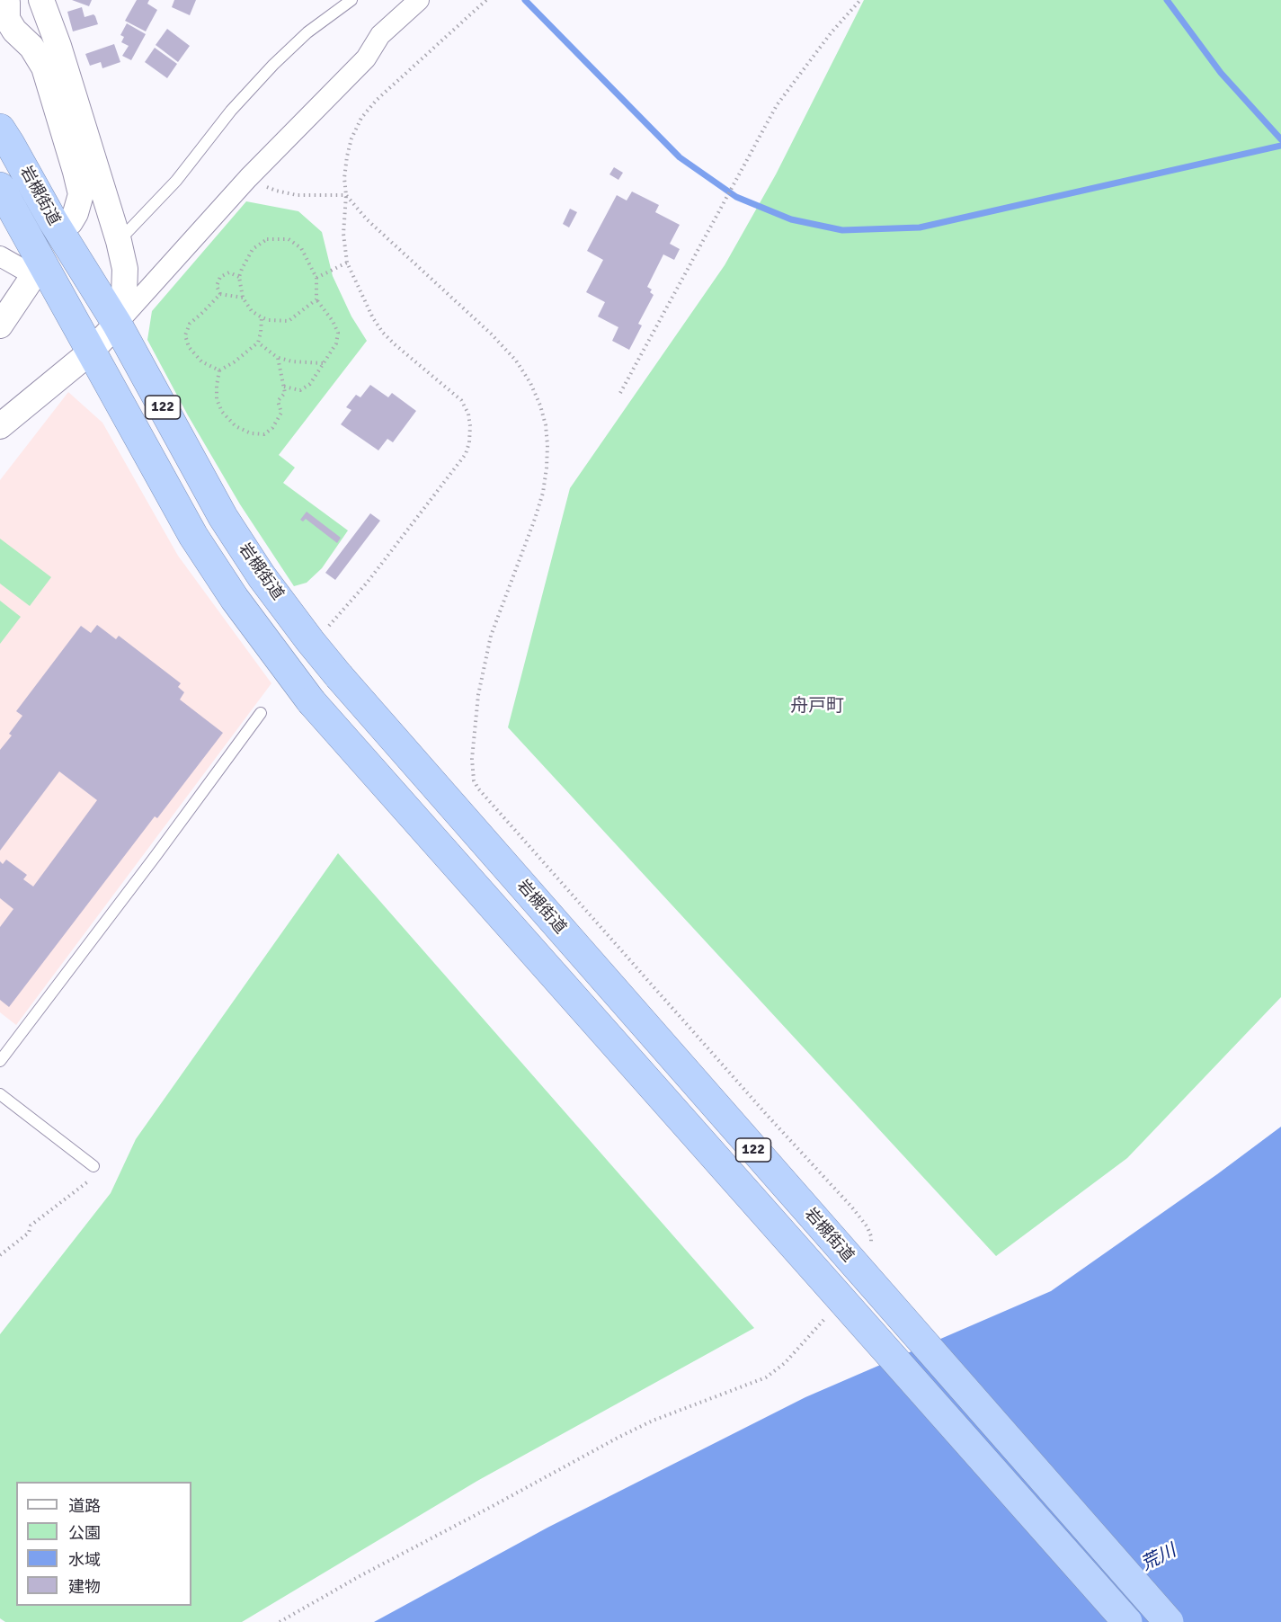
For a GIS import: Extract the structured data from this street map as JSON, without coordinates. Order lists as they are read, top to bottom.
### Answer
{
  "streets": {
    "highway": ["岩槻街道", "122"]
  },
  "districts": ["舟戸町"],
  "water": ["荒川"],
  "legend": [
    "道路",
    "公園",
    "水域",
    "建物"
  ]
}
